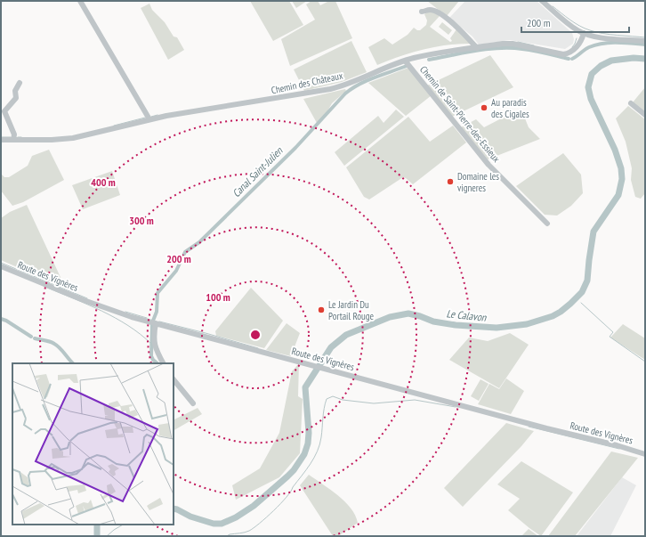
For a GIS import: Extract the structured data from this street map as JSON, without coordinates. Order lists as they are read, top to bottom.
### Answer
{
  "streets": {
    "street": ["Chemin des Châteaux", "Chemin de Saint-Pierre-des-Essieux", "Route des Vignères"]
  },
  "crossings": [
    ["Chemin des Châteaux", "Chemin de Saint-Pierre-des-Essieux"]
  ],
  "water": ["Canal Saint-Julien", "Le Calavon"],
  "places": ["Au paradis des Cigales", "Domaine les vigneres", "Le Jardin Du Portail Rouge"],
  "scale_bar": "200 m",
  "rings": [
    "400 m",
    "300 m",
    "200 m",
    "100 m"
  ]
}
